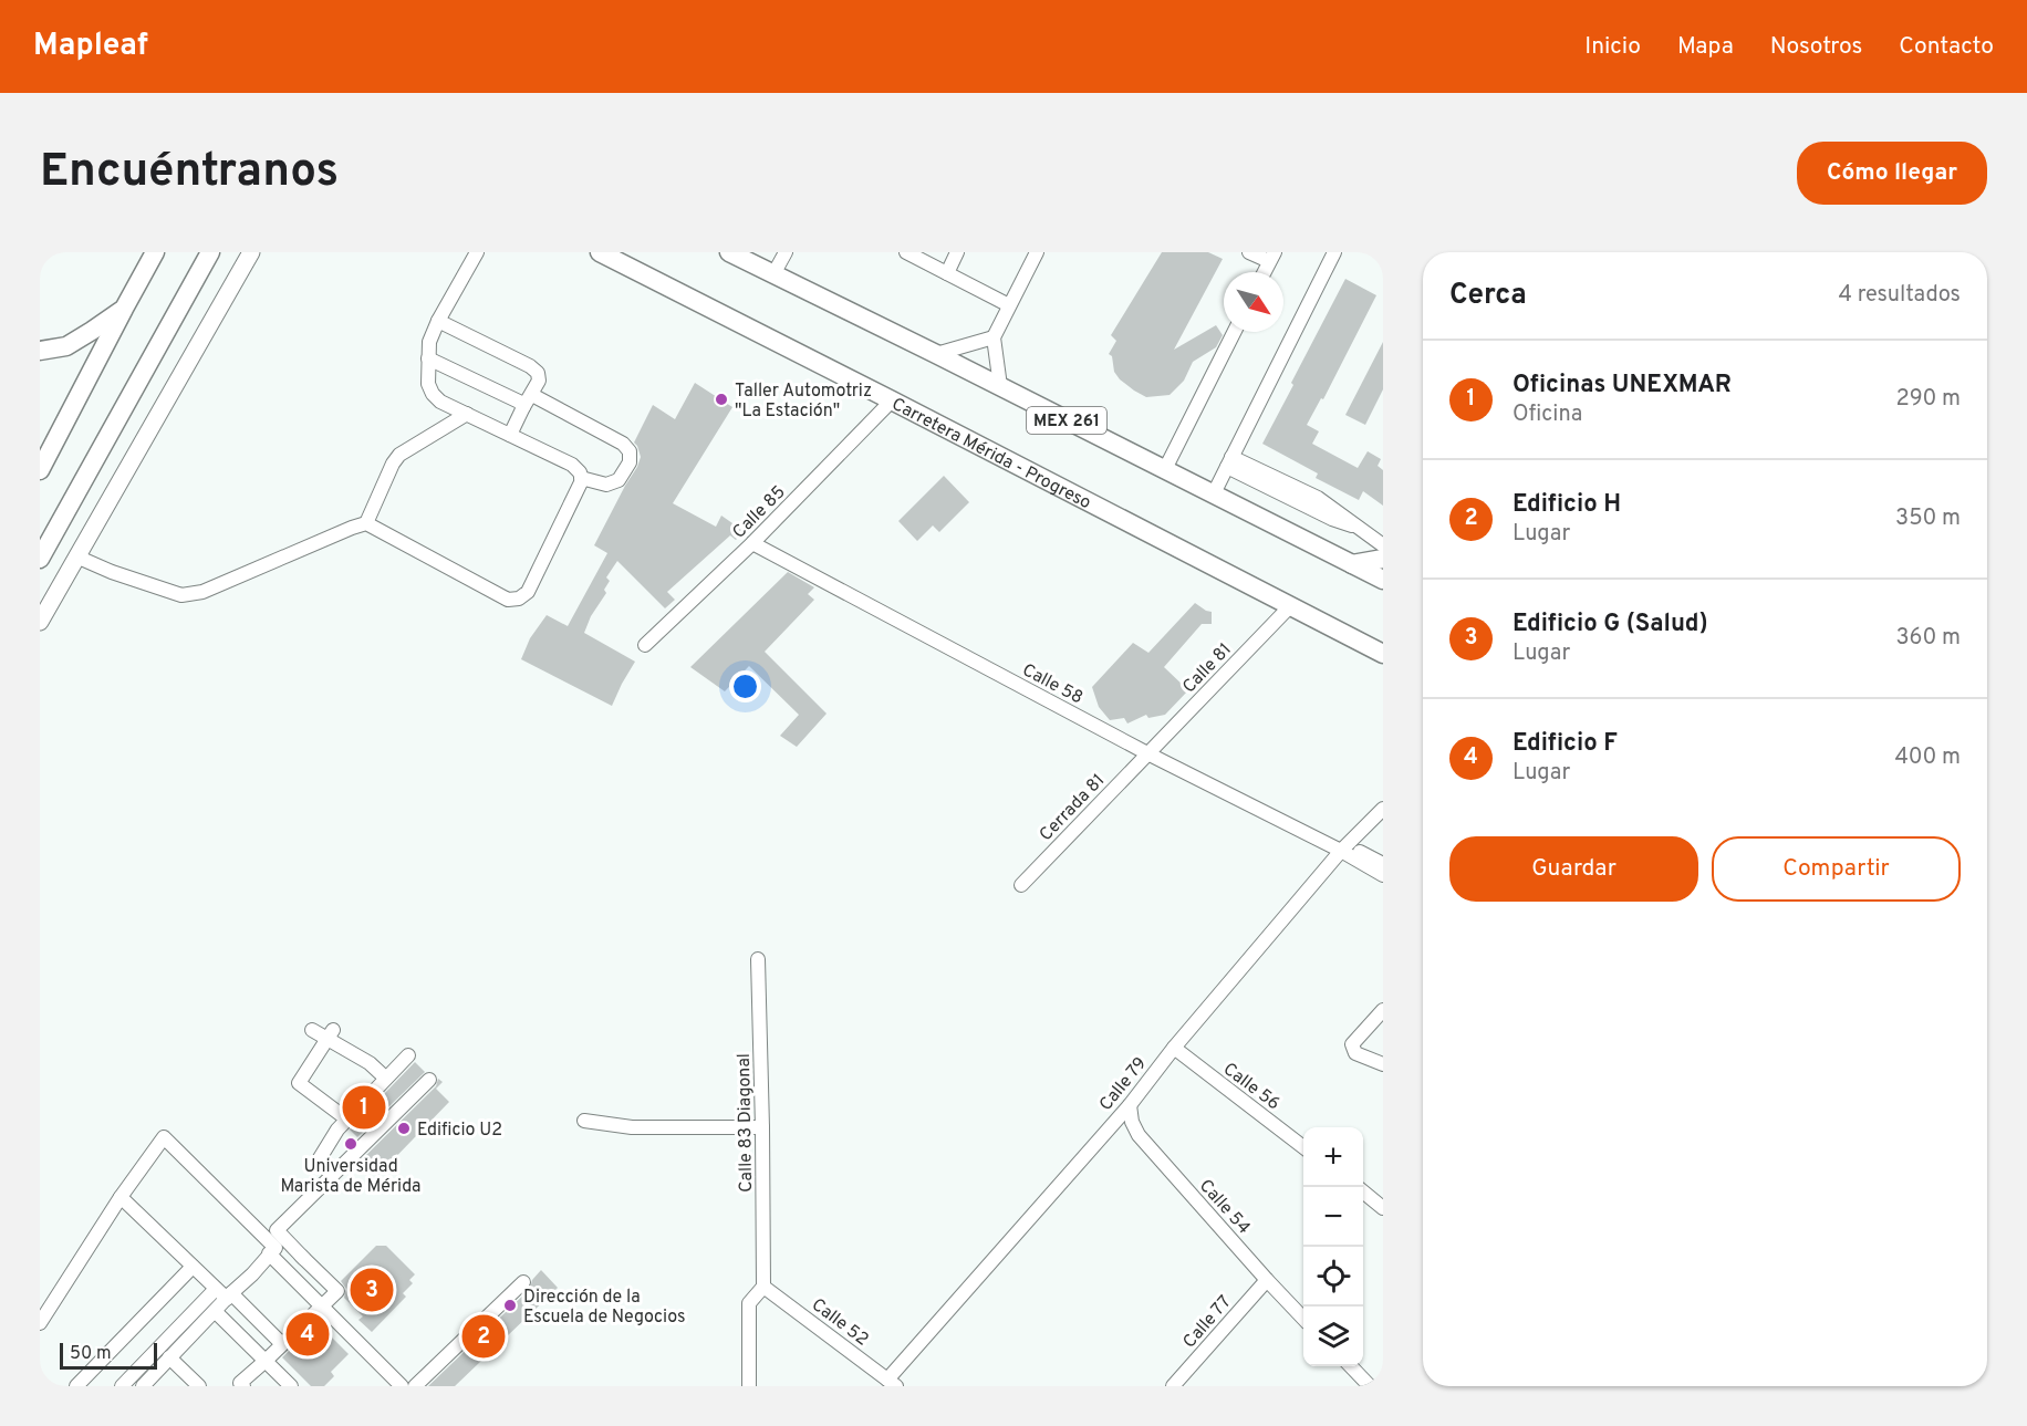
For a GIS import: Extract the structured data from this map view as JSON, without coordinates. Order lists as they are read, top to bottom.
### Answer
{
  "streets": {
    "highway": ["MEX 261", "Carretera Mérida - Progreso"],
    "street": [
      "Calle 85",
      "Calle 81",
      "Calle 58",
      "Cerrada 81",
      "Calle 79",
      "Calle 56",
      "Calle 83 Diagonal",
      "Calle 54",
      "Calle 52",
      "Calle 77"
    ]
  },
  "crossings": [
    ["Carretera Mérida - Progreso", "Calle 85"],
    ["Carretera Mérida - Progreso", "Calle 81"],
    ["Calle 85", "Calle 58"],
    ["Calle 81", "Calle 58"],
    ["Calle 81", "Cerrada 81"],
    ["Calle 58", "Cerrada 81"],
    ["Calle 58", "Calle 79"],
    ["Calle 79", "Calle 56"],
    ["Calle 79", "Calle 54"],
    ["Calle 79", "Calle 52"],
    ["Calle 83 Diagonal", "Calle 52"],
    ["Calle 54", "Calle 77"]
  ],
  "places": [
    "Taller Automotriz \"La Estación\"",
    "Edificio U2",
    "Universidad Marista de Mérida",
    "Dirección de la Escuela de Negocios"
  ],
  "scale_bar": "50 m",
  "north": "bottom right",
  "page": {
    "header": "Mapleaf",
    "nav": [
      "Inicio",
      "Mapa",
      "Nosotros",
      "Contacto"
    ],
    "buttons": [
      "Cómo llegar",
      ["Guardar", "Compartir"]
    ],
    "title": "Encuéntranos",
    "heading": ["Cerca", "4 resultados"],
    "list": [
      {
        "mark": "1",
        "name": "Oficinas UNEXMAR",
        "note": "Oficina",
        "value": "290 m"
      },
      {
        "mark": "2",
        "name": "Edificio H",
        "note": "Lugar",
        "value": "350 m"
      },
      {
        "mark": "3",
        "name": "Edificio G (Salud)",
        "note": "Lugar",
        "value": "360 m"
      },
      {
        "mark": "4",
        "name": "Edificio F",
        "note": "Lugar",
        "value": "400 m"
      }
    ],
    "pins": [
      "1",
      "3",
      "4",
      "2"
    ],
    "map_buttons": ["+", "−"],
    "scale": "50 m"
  }
}
